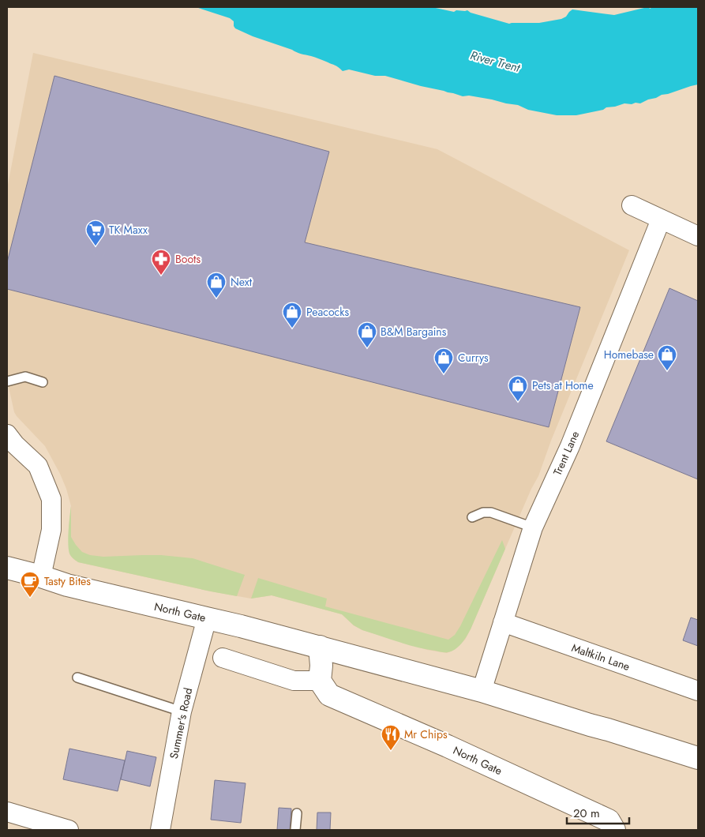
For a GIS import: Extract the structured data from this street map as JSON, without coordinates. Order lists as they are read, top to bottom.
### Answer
{
  "streets": {
    "main road": ["North Gate"],
    "street": ["Trent Lane", "Maltkiln Lane", "Summer's Road"]
  },
  "crossings": [
    ["Trent Lane", "North Gate"],
    ["Trent Lane", "Maltkiln Lane"],
    ["North Gate", "Summer's Road"]
  ],
  "water": ["River Trent"],
  "places": {
    "supermarket": ["TK Maxx"],
    "pharmacy": ["Boots"],
    "shop": [
      "Next",
      "Peacocks",
      "B&M Bargains",
      "Homebase",
      "Currys",
      "Pets at Home"
    ],
    "cafe": ["Tasty Bites"],
    "restaurant": ["Mr Chips"]
  },
  "scale_bar": "20 m"
}
